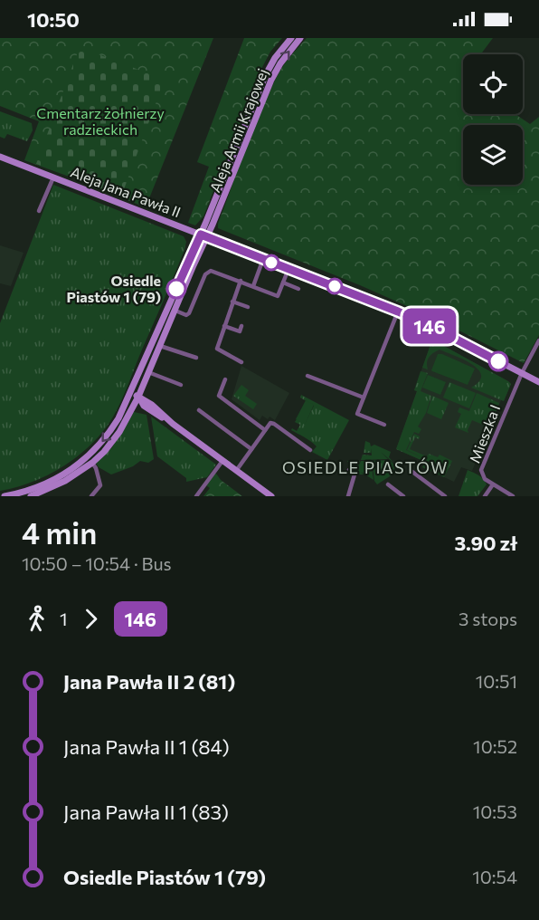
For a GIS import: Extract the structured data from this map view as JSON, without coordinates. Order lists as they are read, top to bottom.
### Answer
{
  "streets": {
    "main road": ["Aleja Armii Krajowej", "Aleja Jana Pawła II"],
    "street": ["Mieszka I"]
  },
  "crossings": [
    ["Aleja Armii Krajowej", "Aleja Jana Pawła II"],
    ["Aleja Jana Pawła II", "Mieszka I"]
  ],
  "districts": ["OSIEDLE PIASTÓW"],
  "parks": ["Cmentarz żołnierzy radzieckich"],
  "places": ["Osiedle Piastów 1 (79)"],
  "lines": ["bus line 146"],
  "page": {
    "status": "10:50",
    "on_map": "146",
    "heading": ["4 min", "10:50 – 10:54 · Bus", "3.90 zł"],
    "legs": ["1", "146", "3 stops"],
    "list": [
      {
        "name": "Jana Pawła II 2 (81)",
        "value": "10:51"
      },
      {
        "name": "Jana Pawła II 1 (84)",
        "value": "10:52"
      },
      {
        "name": "Jana Pawła II 1 (83)",
        "value": "10:53"
      },
      {
        "name": "Osiedle Piastów 1 (79)",
        "value": "10:54"
      }
    ]
  }
}
